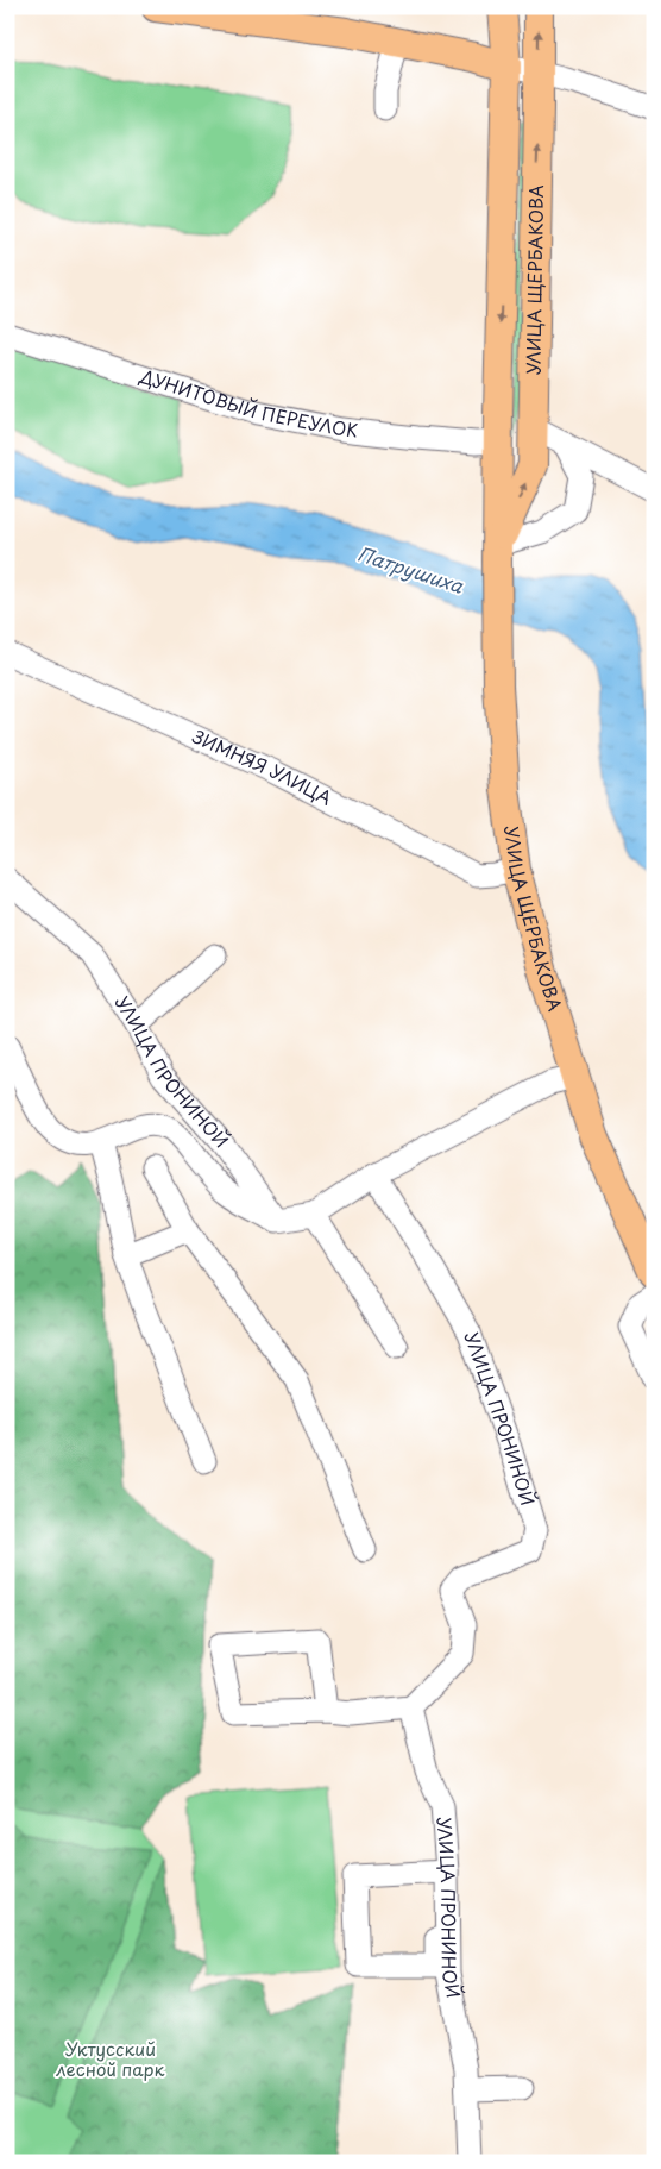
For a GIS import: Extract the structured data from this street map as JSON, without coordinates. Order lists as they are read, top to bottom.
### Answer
{
  "streets": {
    "main road": ["УЛИЦА ЩЕРБАКОВА"],
    "street": ["ДУНИТОВЫЙ ПЕРЕУЛОК", "ЗИМНЯЯ УЛИЦА", "УЛИЦА ПРОНИНОЙ"]
  },
  "crossings": [
    ["УЛИЦА ЩЕРБАКОВА", "ДУНИТОВЫЙ ПЕРЕУЛОК"],
    ["УЛИЦА ЩЕРБАКОВА", "ЗИМНЯЯ УЛИЦА"]
  ],
  "water": ["Патрушиха"],
  "parks": ["Уктусский лесной парк"]
}
